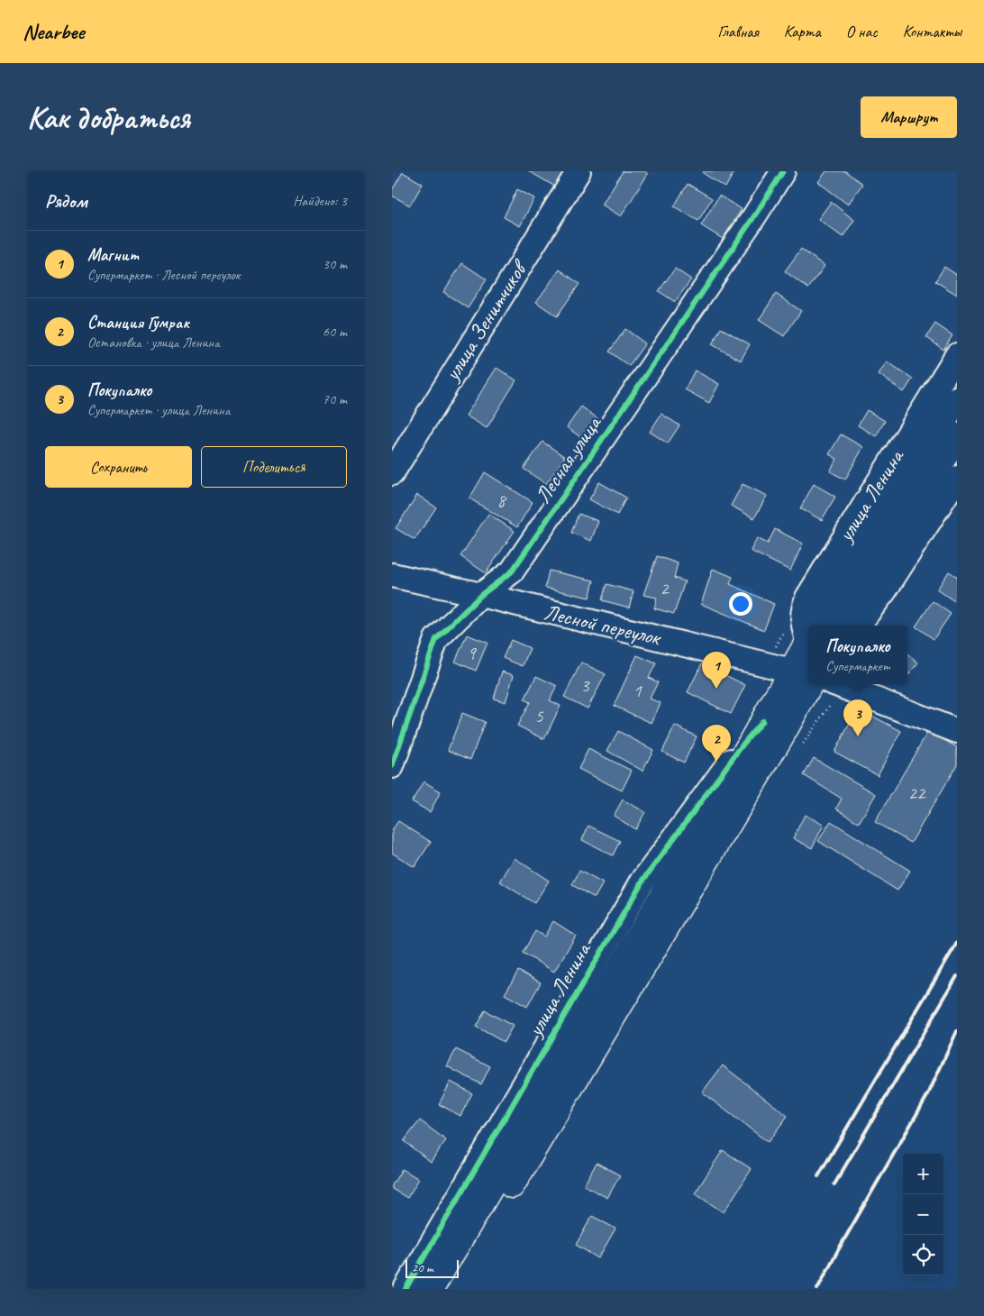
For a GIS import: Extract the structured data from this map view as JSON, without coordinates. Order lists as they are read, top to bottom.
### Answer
{
  "streets": {
    "main road": ["улица Ленина"],
    "street": ["улица Зенитчиков", "Лесная улица", "Лесной переулок"]
  },
  "crossings": [
    ["Лесная улица", "Лесной переулок"],
    ["улица Ленина", "Лесной переулок"]
  ],
  "house_numbers": [
    "8",
    "2",
    "9",
    "3",
    "1",
    "5",
    "22"
  ],
  "scale_bar": "20 m",
  "page": {
    "header": "Nearbee",
    "nav": [
      "Главная",
      "Карта",
      "О нас",
      "Контакты"
    ],
    "buttons": [
      "Маршрут",
      ["Сохранить", "Поделиться"]
    ],
    "title": "Как добраться",
    "heading": ["Рядом", "Найдено: 3"],
    "list": [
      {
        "mark": "1",
        "name": "Магнит",
        "note": "Супермаркет · Лесной переулок",
        "value": "30 m"
      },
      {
        "mark": "2",
        "name": "Станция Гумрак",
        "note": "Остановка · улица Ленина",
        "value": "60 m"
      },
      {
        "mark": "3",
        "name": "Покупалко",
        "note": "Супермаркет · улица Ленина",
        "value": "70 m"
      }
    ],
    "popup": ["Покупалко", "Супермаркет"],
    "pins": ["1", "3", "2"],
    "map_buttons": ["+", "−"],
    "scale": "20 m"
  }
}
